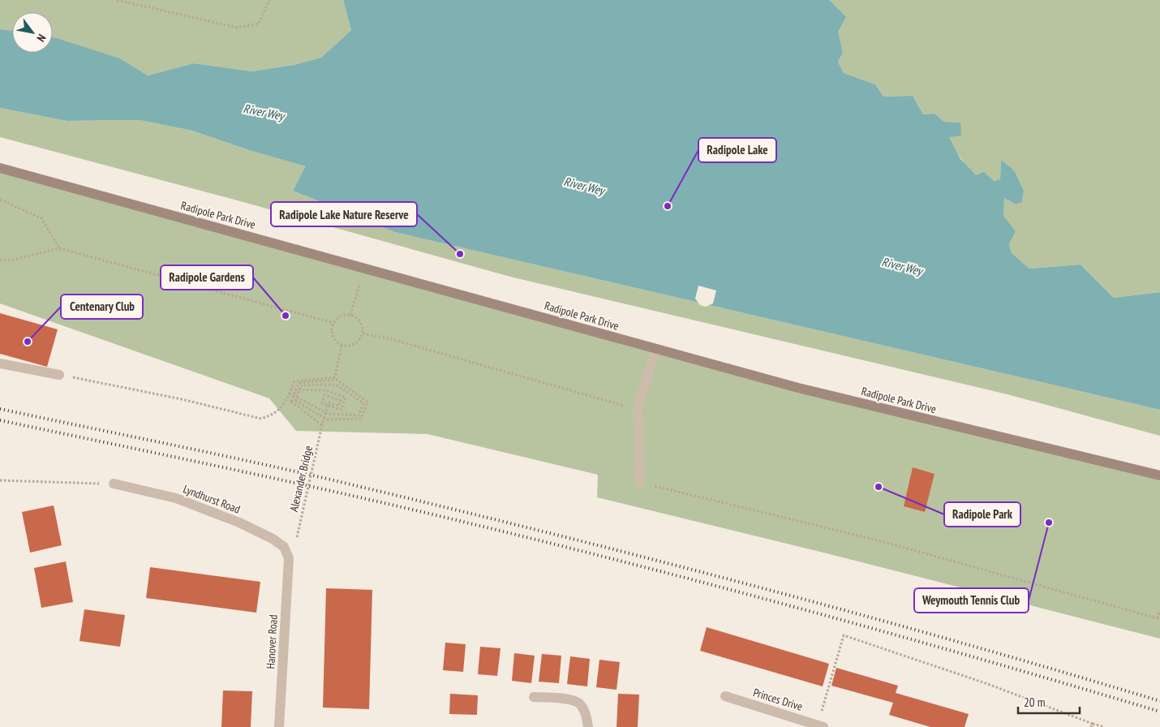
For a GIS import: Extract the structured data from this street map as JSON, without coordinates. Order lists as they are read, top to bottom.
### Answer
{
  "streets": {
    "street": [
      "Radipole Park Drive",
      "Lyndhurst Road",
      "Hanover Road",
      "Princes Drive"
    ],
    "path": ["Alexander Bridge"]
  },
  "crossings": [
    ["Lyndhurst Road", "Hanover Road"]
  ],
  "water": ["River Wey"],
  "places": [
    "Radipole Lake",
    "Radipole Lake Nature Reserve",
    "Radipole Gardens",
    "Centenary Club",
    "Radipole Park",
    "Weymouth Tennis Club"
  ],
  "scale_bar": "20 m",
  "north": "bottom right"
}
